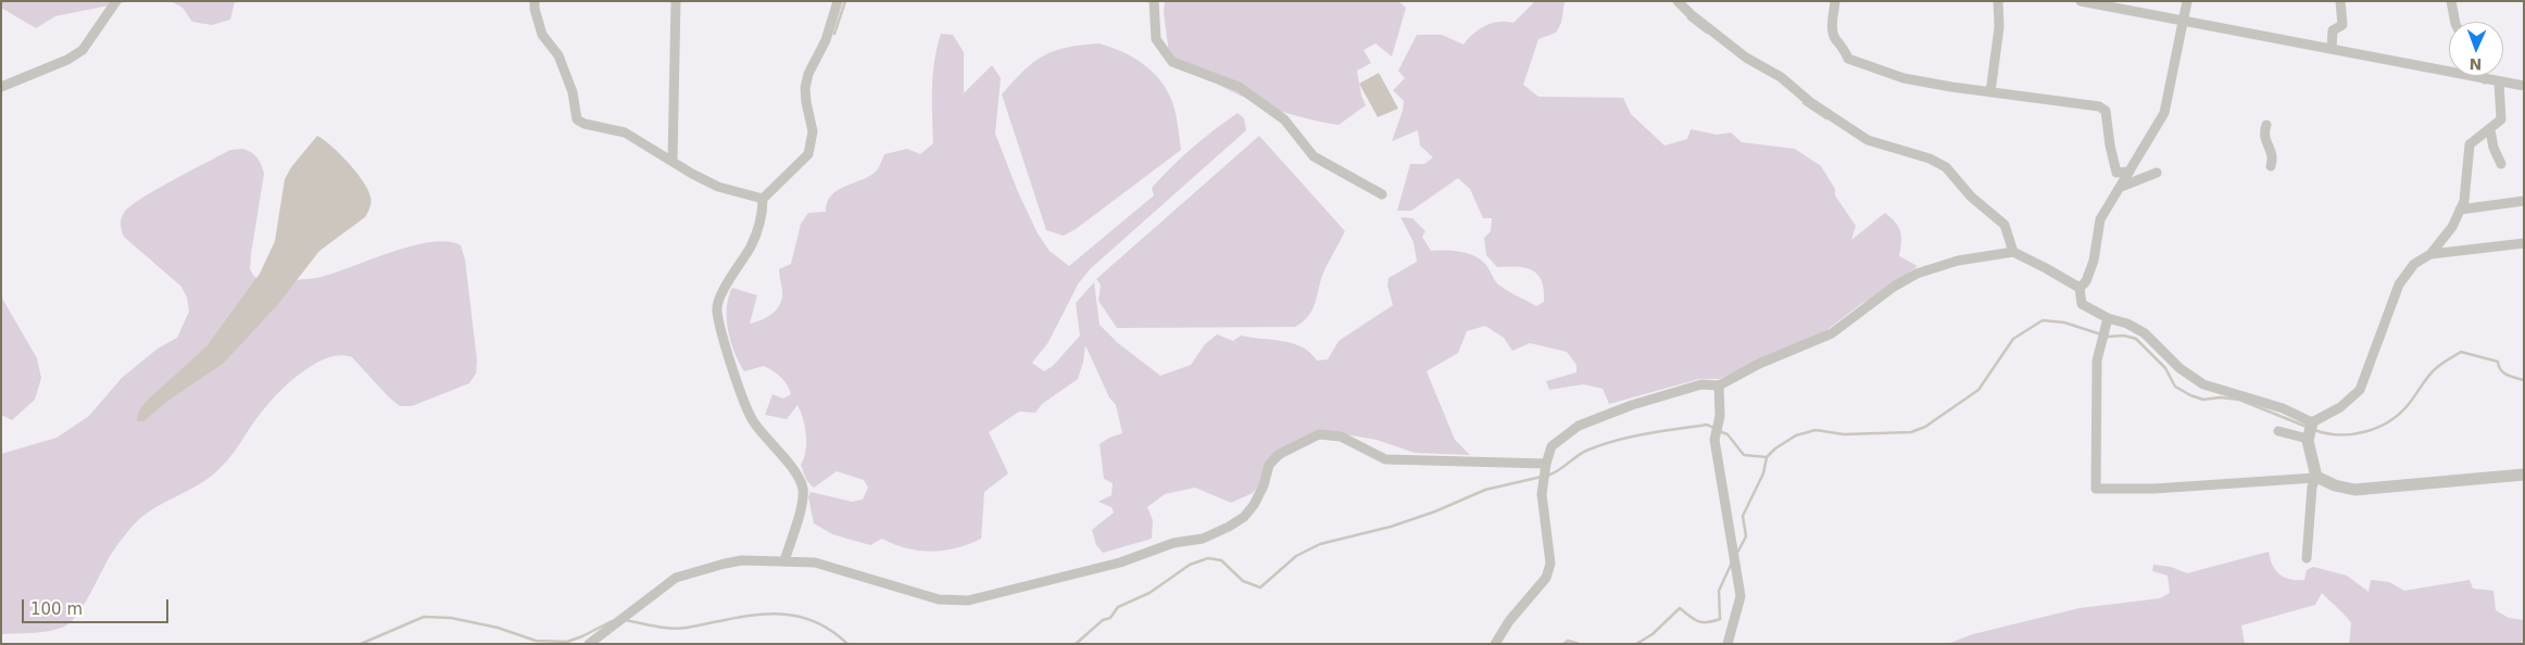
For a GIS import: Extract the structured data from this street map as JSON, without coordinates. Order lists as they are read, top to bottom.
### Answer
{
  "scale_bar": "100 m",
  "north": "bottom"
}
